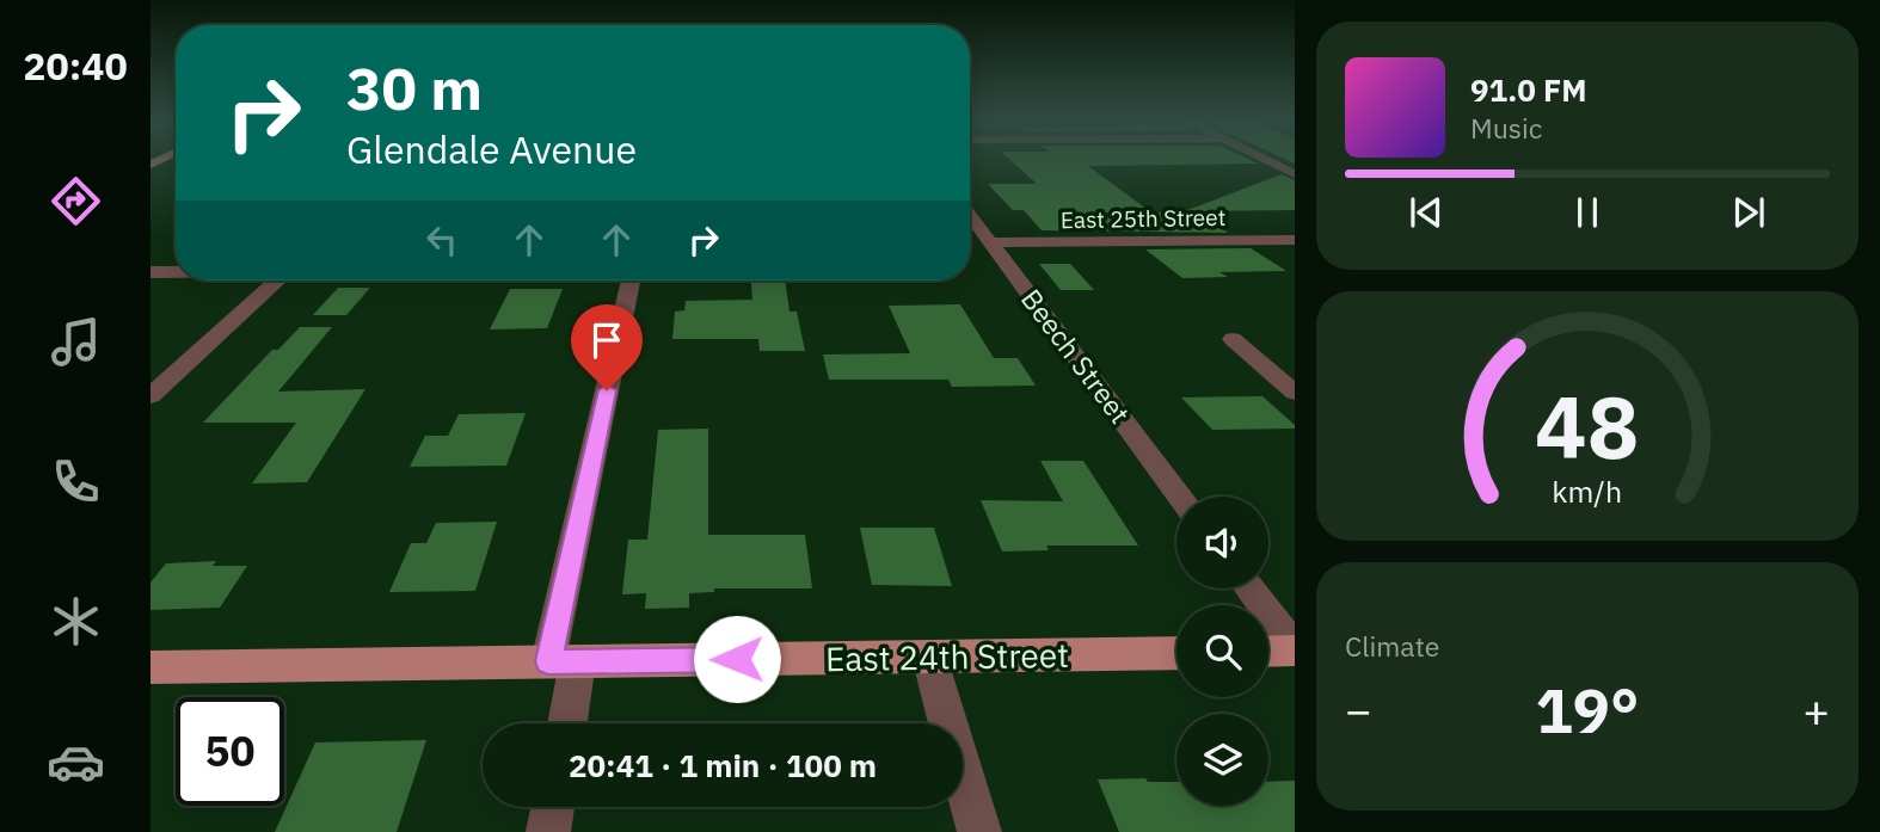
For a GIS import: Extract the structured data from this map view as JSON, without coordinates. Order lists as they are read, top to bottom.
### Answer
{
  "streets": {
    "main road": ["East 24th Street"],
    "street": ["East 25th Street", "Beech Street"]
  },
  "crossings": [
    ["East 25th Street", "Beech Street"]
  ],
  "page": {
    "tabs": "20:40",
    "turn": ["30 m", "Glendale Avenue"],
    "song": ["91.0 FM", "Music"],
    "tile": "Climate",
    "heat": ["−", "19°", "+"],
    "limit": "50",
    "trip": "20:41 · 1 min · 100 m",
    "gauge": ["48", "km/h"]
  }
}
